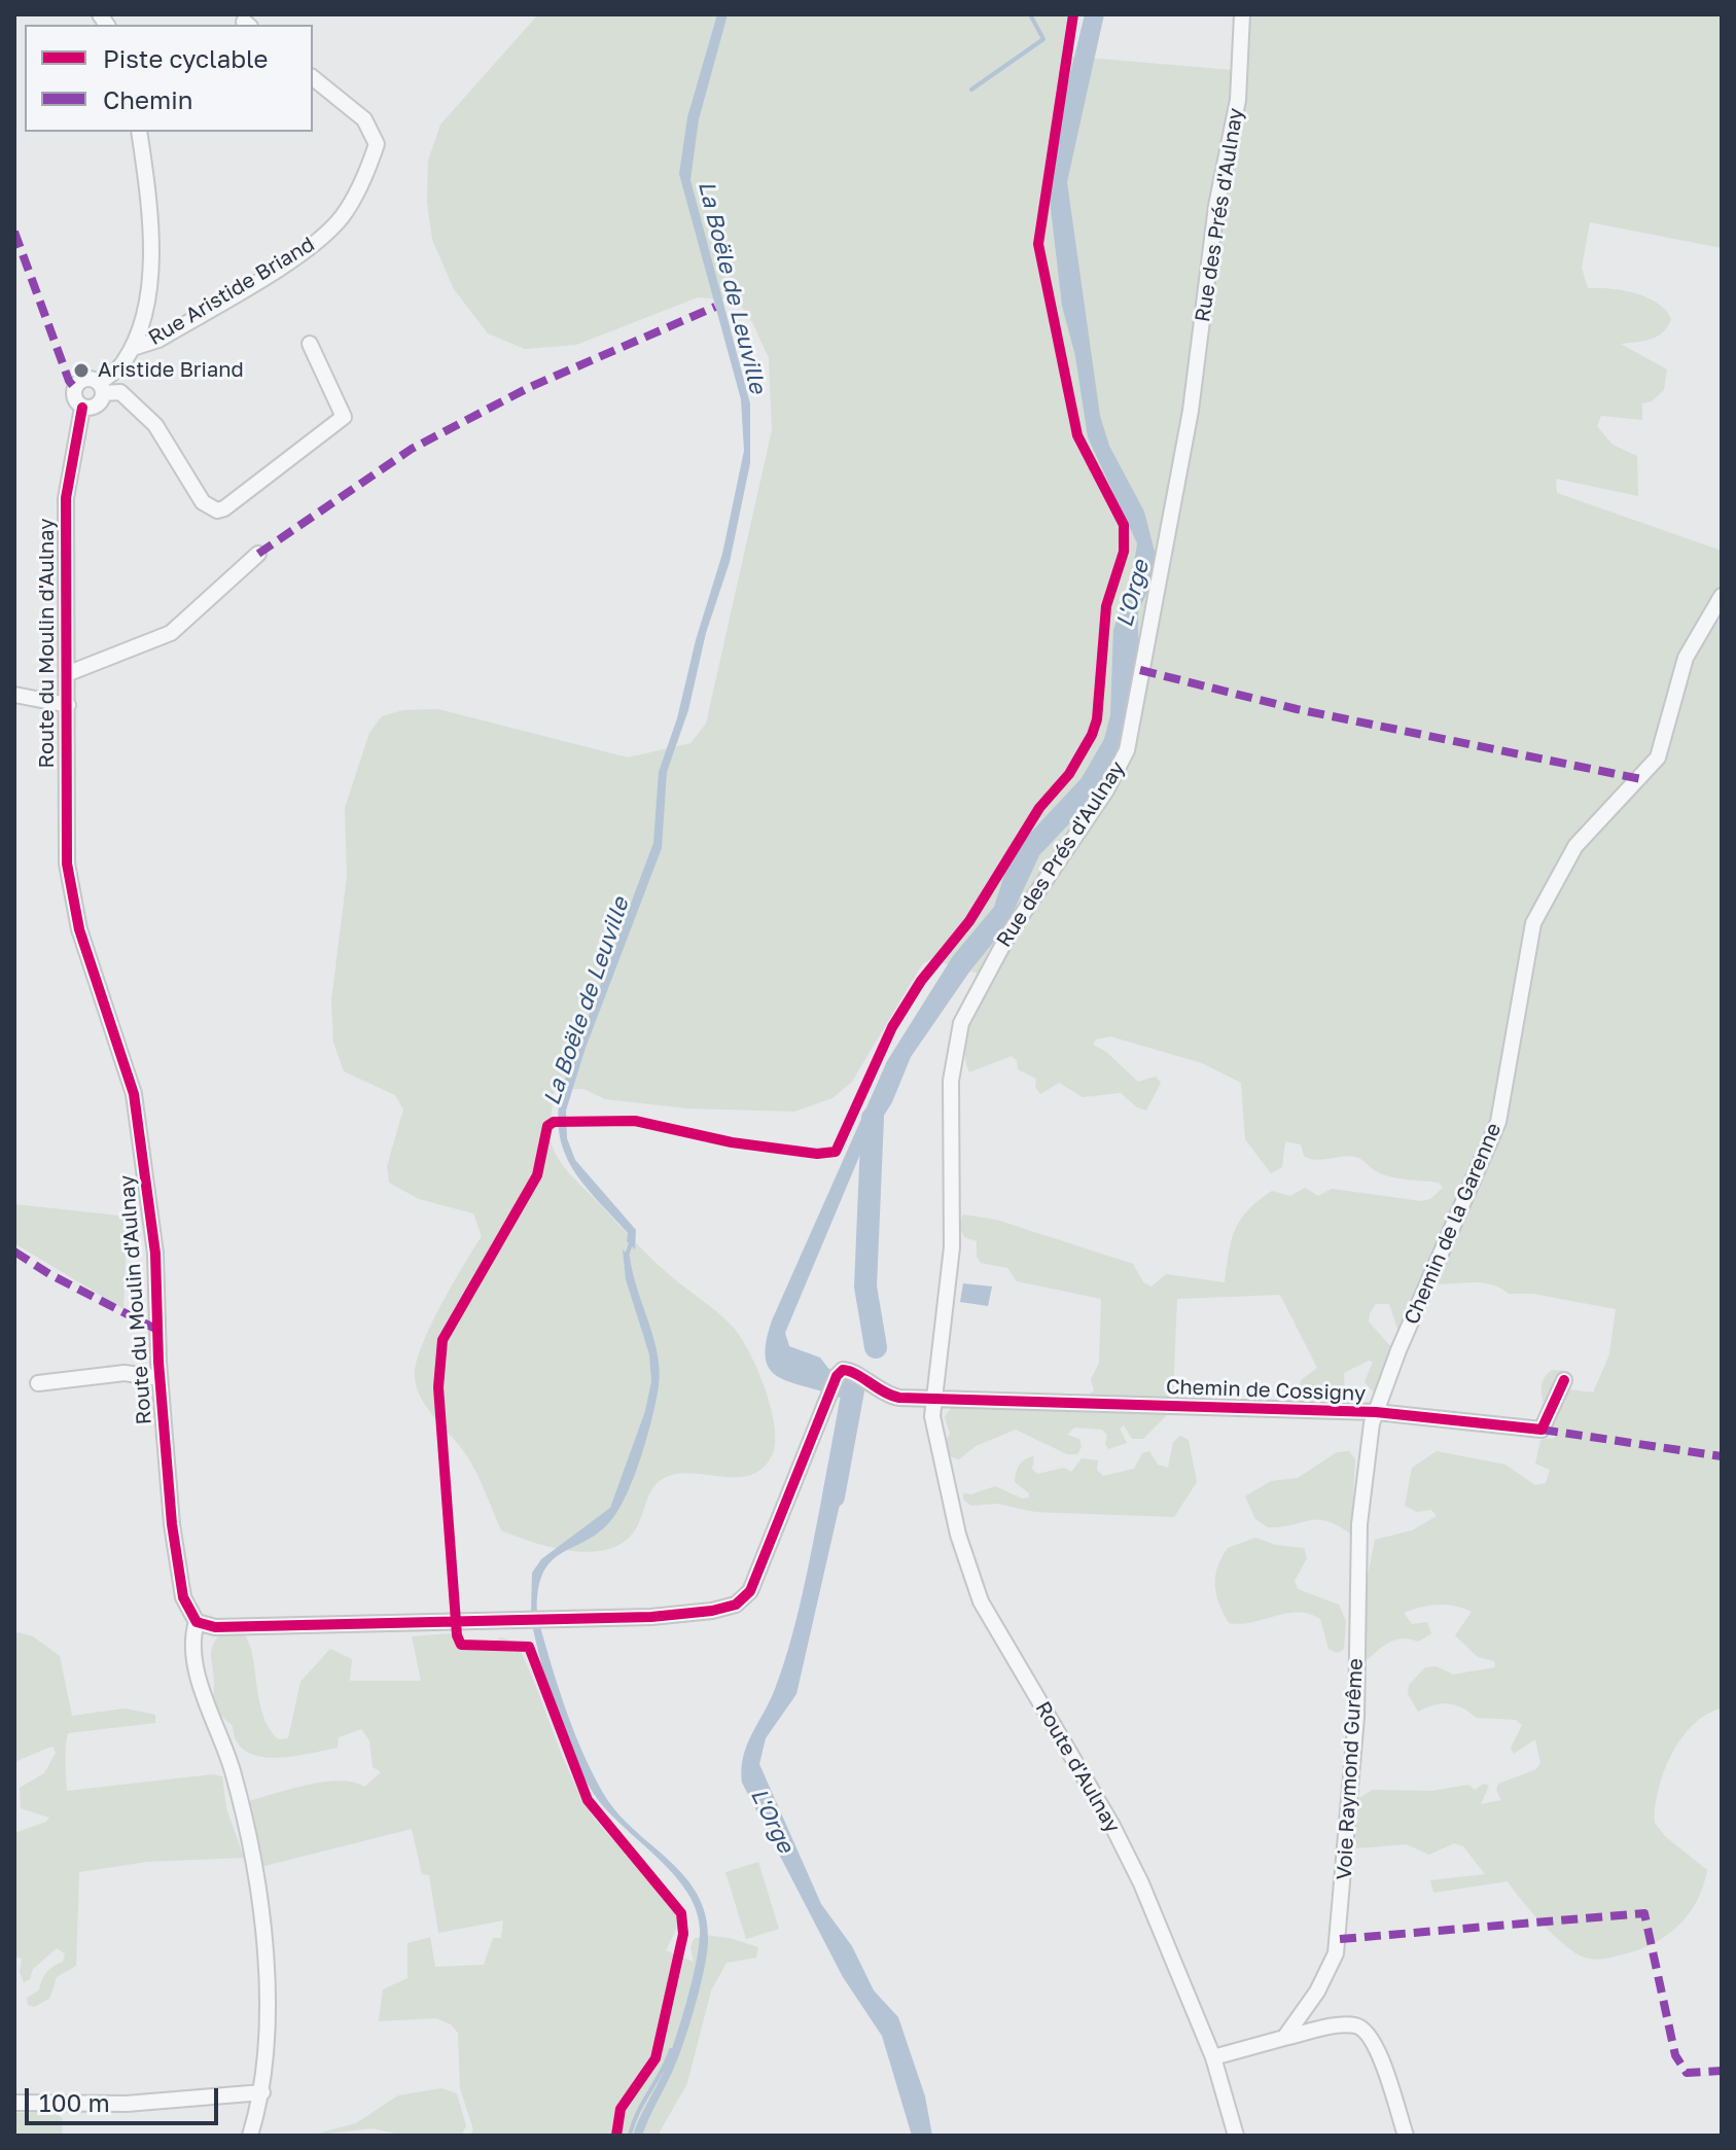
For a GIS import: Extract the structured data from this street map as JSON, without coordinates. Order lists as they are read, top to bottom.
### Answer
{
  "streets": {
    "street": [
      "Rue des Prés d'Aulnay",
      "Rue Aristide Briand",
      "Route du Moulin d'Aulnay",
      "Chemin de la Garenne",
      "Chemin de Cossigny",
      "Route d'Aulnay",
      "Voie Raymond Gurême"
    ]
  },
  "crossings": [
    ["Rue des Prés d'Aulnay", "Chemin de Cossigny"],
    ["Rue des Prés d'Aulnay", "Route d'Aulnay"],
    ["Rue Aristide Briand", "Route du Moulin d'Aulnay"],
    ["Route du Moulin d'Aulnay", "Chemin de Cossigny"],
    ["Chemin de la Garenne", "Chemin de Cossigny"],
    ["Chemin de la Garenne", "Voie Raymond Gurême"],
    ["Chemin de Cossigny", "Route d'Aulnay"],
    ["Chemin de Cossigny", "Voie Raymond Gurême"]
  ],
  "water": ["La Boële de Leuville", "L'Orge"],
  "places": ["Aristide Briand"],
  "legend": ["Piste cyclable", "Chemin"],
  "scale_bar": "100 m"
}
